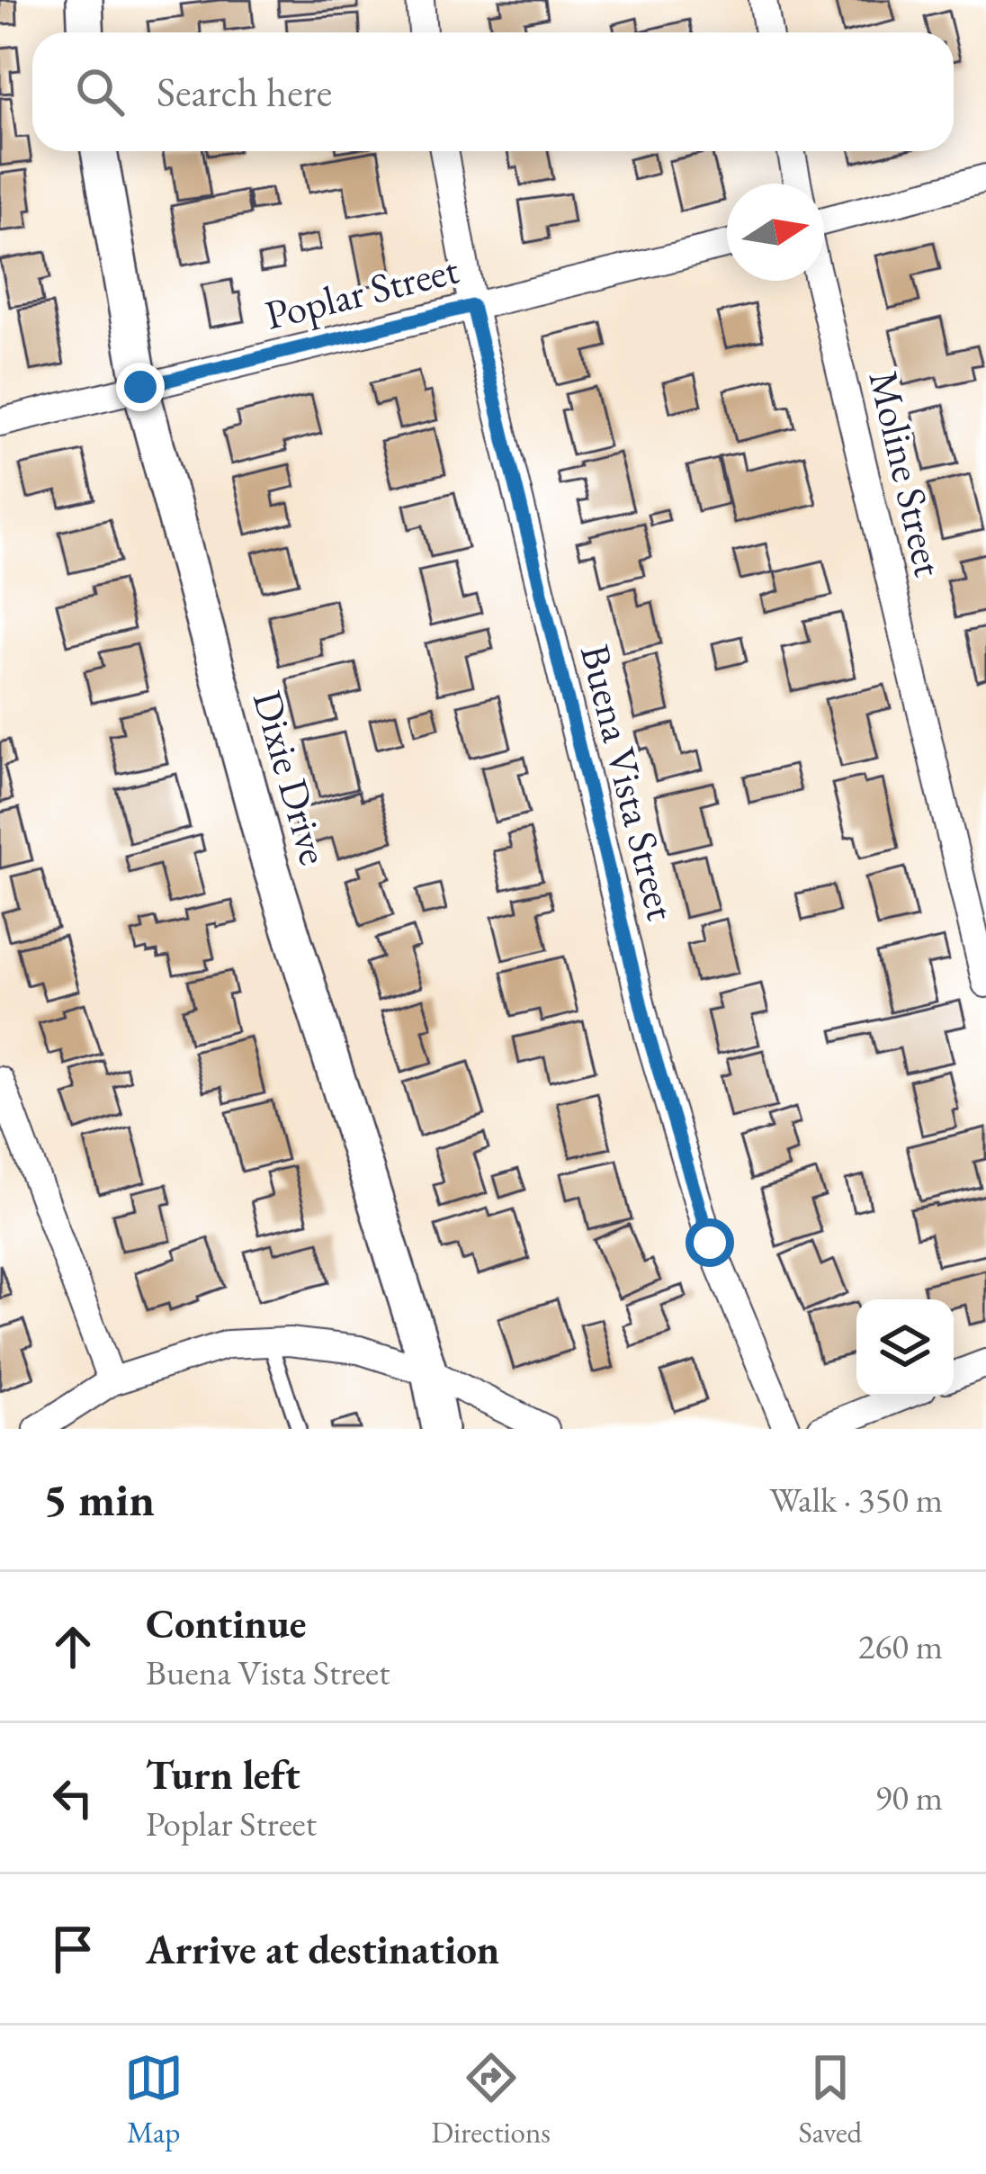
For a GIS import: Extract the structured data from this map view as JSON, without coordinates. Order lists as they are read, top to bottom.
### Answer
{
  "streets": {
    "street": [
      "Poplar Street",
      "Moline Street",
      "Dixie Drive",
      "Buena Vista Street"
    ]
  },
  "crossings": [
    ["Poplar Street", "Dixie Drive"],
    ["Poplar Street", "Buena Vista Street"]
  ],
  "north": "right",
  "page": {
    "search": "Search here",
    "heading": ["5 min", "Walk · 350 m"],
    "list": [
      ["Continue", "Buena Vista Street", "260 m"],
      ["Turn left", "Poplar Street", "90 m"],
      "Arrive at destination"
    ],
    "nav": ["Map", "Directions", "Saved"]
  }
}
